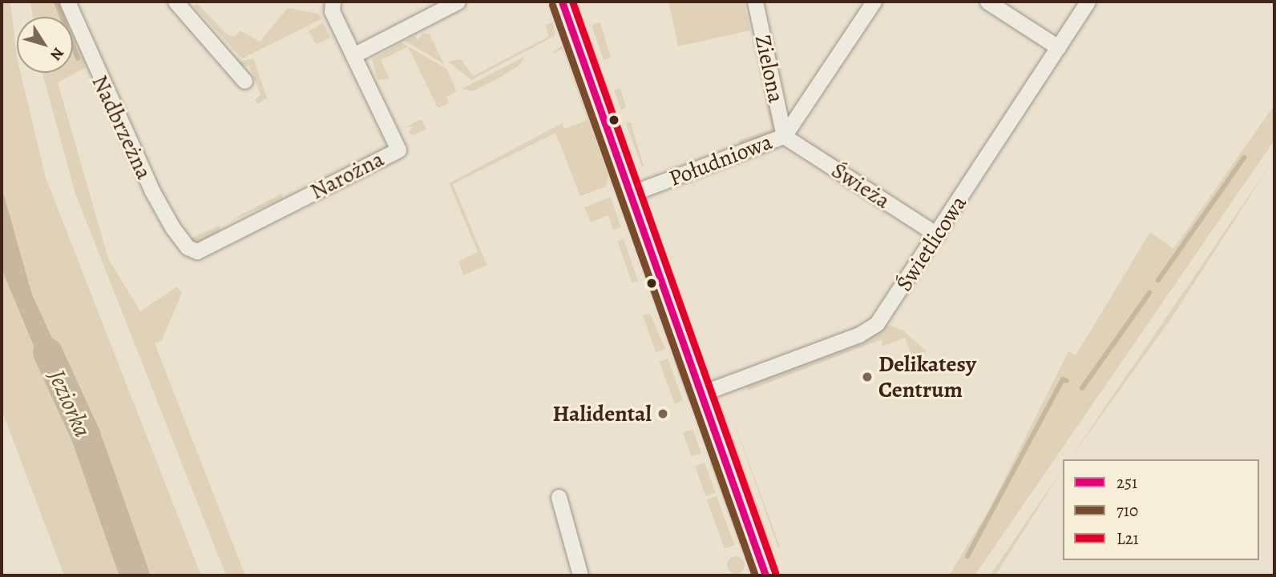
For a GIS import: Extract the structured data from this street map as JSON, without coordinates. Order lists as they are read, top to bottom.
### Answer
{
  "streets": {
    "street": [
      "Zielona",
      "Nadbrzeżna",
      "Południowa",
      "Narożna",
      "Świeża",
      "Świetlicowa"
    ]
  },
  "crossings": [
    ["Zielona", "Południowa"],
    ["Zielona", "Świeża"],
    ["Nadbrzeżna", "Narożna"],
    ["Południowa", "Świeża"],
    ["Świeża", "Świetlicowa"]
  ],
  "water": ["Jeziorka"],
  "places": ["Delikatesy Centrum", "Halidental"],
  "lines": ["transit line 251", "transit line L21", "transit line 710"],
  "legend": ["251", "710", "L21"],
  "north": "bottom right"
}
